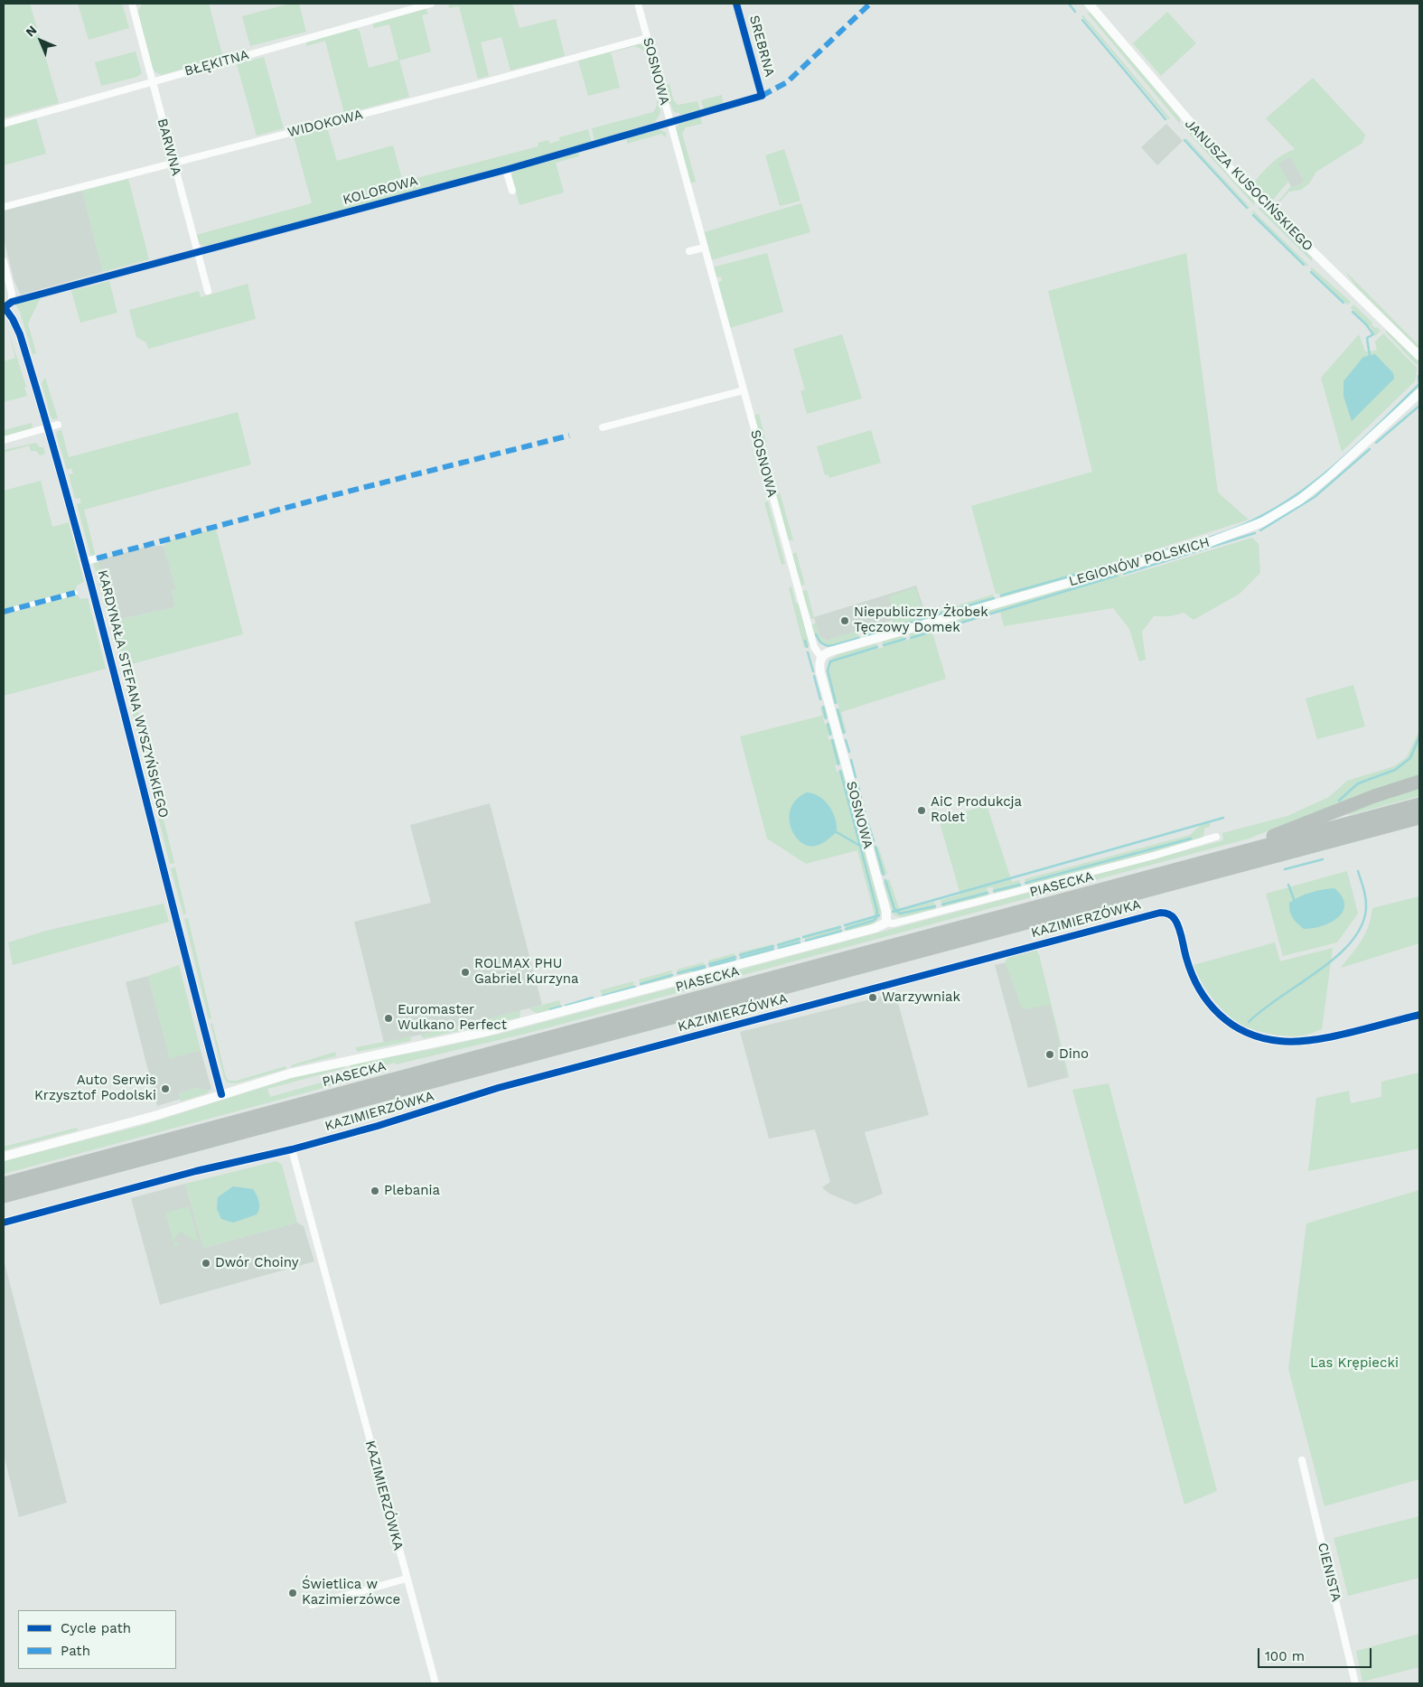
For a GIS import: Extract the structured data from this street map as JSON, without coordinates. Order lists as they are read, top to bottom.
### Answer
{
  "streets": {
    "highway": ["PIASECKA"],
    "street": [
      "SREBRNA",
      "BŁĘKITNA",
      "SOSNOWA",
      "WIDOKOWA",
      "BARWNA",
      "JANUSZA KUSOCIŃSKIEGO",
      "KOLOROWA",
      "LEGIONÓW POLSKICH",
      "KARDYNAŁA STEFANA WYSZYŃSKIEGO",
      "KAZIMIERZÓWKA",
      "CIENISTA"
    ]
  },
  "crossings": [
    ["SREBRNA", "KOLOROWA"],
    ["BŁĘKITNA", "BARWNA"],
    ["SOSNOWA", "WIDOKOWA"],
    ["SOSNOWA", "KOLOROWA"],
    ["SOSNOWA", "LEGIONÓW POLSKICH"],
    ["WIDOKOWA", "BARWNA"],
    ["BARWNA", "KOLOROWA"],
    ["KOLOROWA", "KARDYNAŁA STEFANA WYSZYŃSKIEGO"]
  ],
  "parks": ["Las Krępiecki"],
  "places": [
    "Niepubliczny Żłobek Tęczowy Domek",
    "AiC Produkcja Rolet",
    "ROLMAX PHU Gabriel Kurzyna",
    "Warzywniak",
    "Euromaster Wulkano Perfect",
    "Dino",
    "Auto Serwis Krzysztof Podolski",
    "Plebania",
    "Dwór Choiny",
    "Świetlica w Kazimierzówce"
  ],
  "legend": ["Cycle path", "Path"],
  "scale_bar": "100 m",
  "north": "top left"
}
